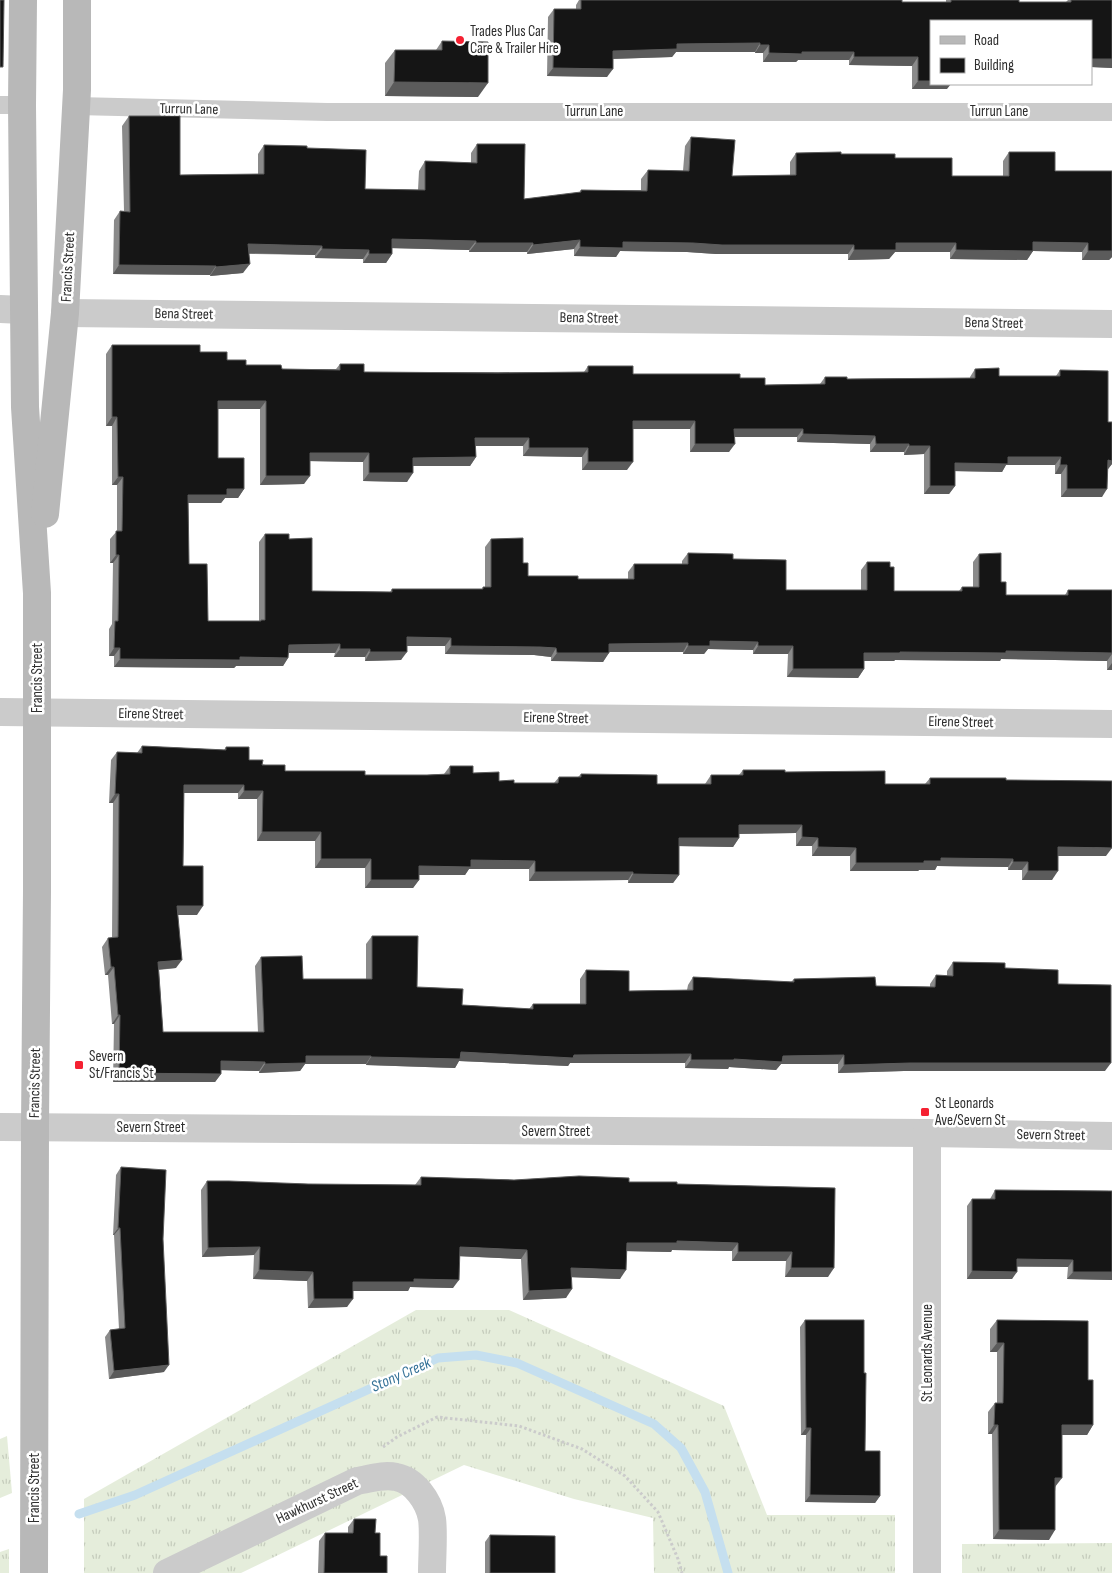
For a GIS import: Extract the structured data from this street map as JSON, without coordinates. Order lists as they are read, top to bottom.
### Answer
{
  "streets": {
    "main road": ["Francis Street"],
    "street": [
      "Bena Street",
      "Eirene Street",
      "Severn Street",
      "St Leonards Avenue",
      "Hawkhurst Street"
    ],
    "lane": ["Turrun Lane"]
  },
  "crossings": [
    ["Turrun Lane", "Francis Street"],
    ["Francis Street", "Bena Street"],
    ["Francis Street", "Eirene Street"],
    ["Francis Street", "Severn Street"],
    ["Severn Street", "St Leonards Avenue"]
  ],
  "water": ["Stony Creek"],
  "places": {
    "other": ["Trades Plus Car Care & Trailer Hire"],
    "transit": ["Severn St/Francis St", "St Leonards Ave/Severn St"]
  },
  "legend": ["Road", "Building"]
}
